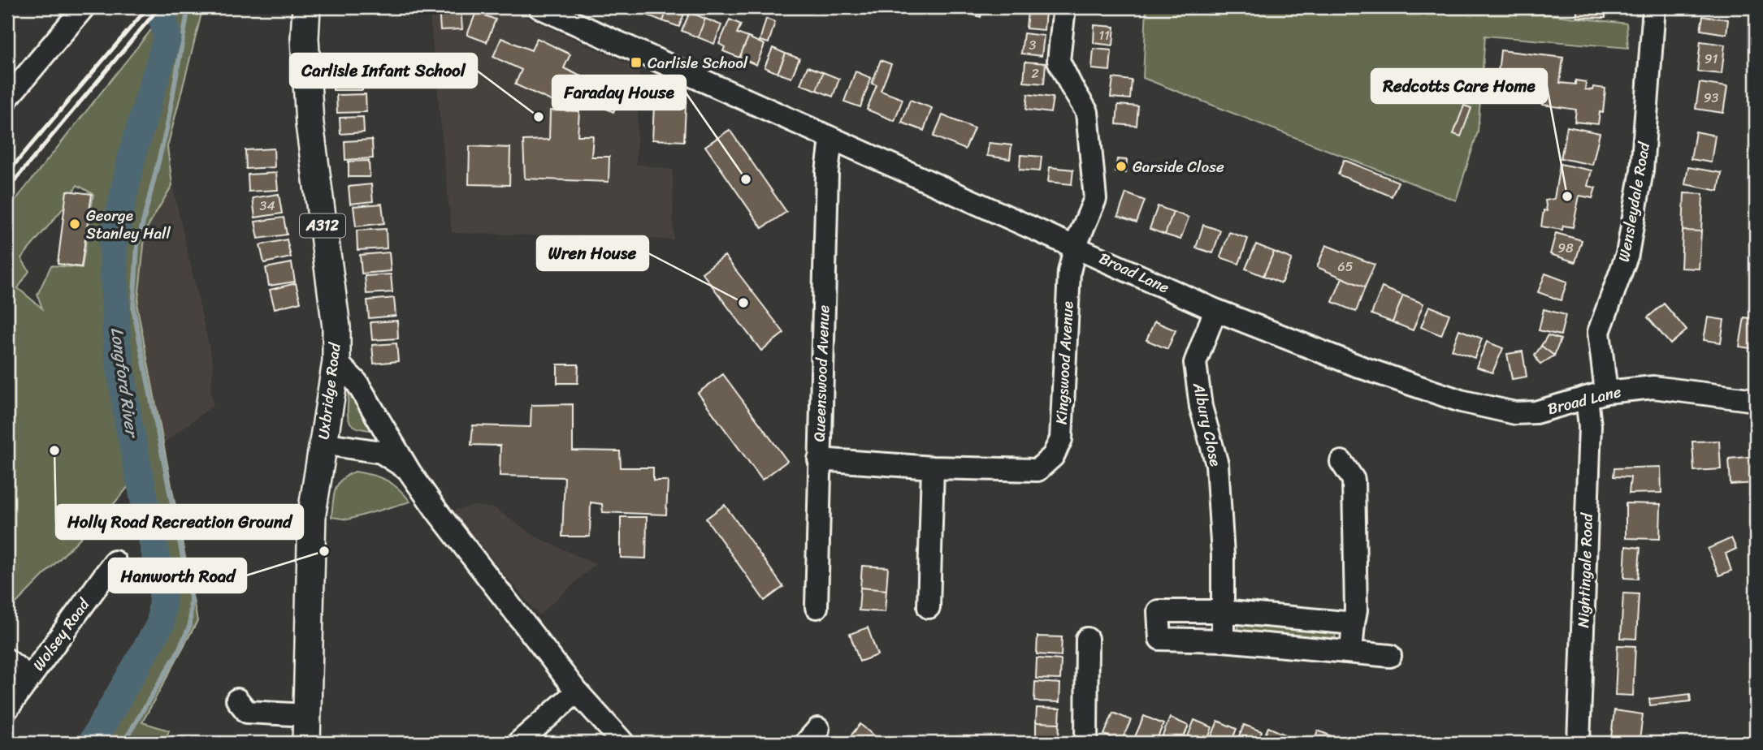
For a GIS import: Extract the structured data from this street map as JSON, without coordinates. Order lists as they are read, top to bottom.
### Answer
{
  "streets": {
    "main road": ["A312", "Uxbridge Road"],
    "street": [
      "Wensleydale Road",
      "Broad Lane",
      "Kingswood Avenue",
      "Queenswood Avenue",
      "Albury Close",
      "Nightingale Road",
      "Wolsey Road"
    ]
  },
  "crossings": [
    ["Wensleydale Road", "Broad Lane"],
    ["Wensleydale Road", "Nightingale Road"],
    ["Broad Lane", "Kingswood Avenue"],
    ["Broad Lane", "Queenswood Avenue"],
    ["Broad Lane", "Albury Close"],
    ["Broad Lane", "Nightingale Road"],
    ["Kingswood Avenue", "Queenswood Avenue"]
  ],
  "water": ["Longford River"],
  "places": {
    "transit": ["Carlisle School"],
    "other": [
      "Carlisle Infant School",
      "Garside Close",
      "Faraday House",
      "Redcotts Care Home",
      "George Stanley Hall",
      "Wren House",
      "Holly Road Recreation Ground",
      "Hanworth Road"
    ]
  },
  "house_numbers": [
    "11",
    "3",
    "91",
    "2",
    "93",
    "34",
    "98",
    "65"
  ]
}
